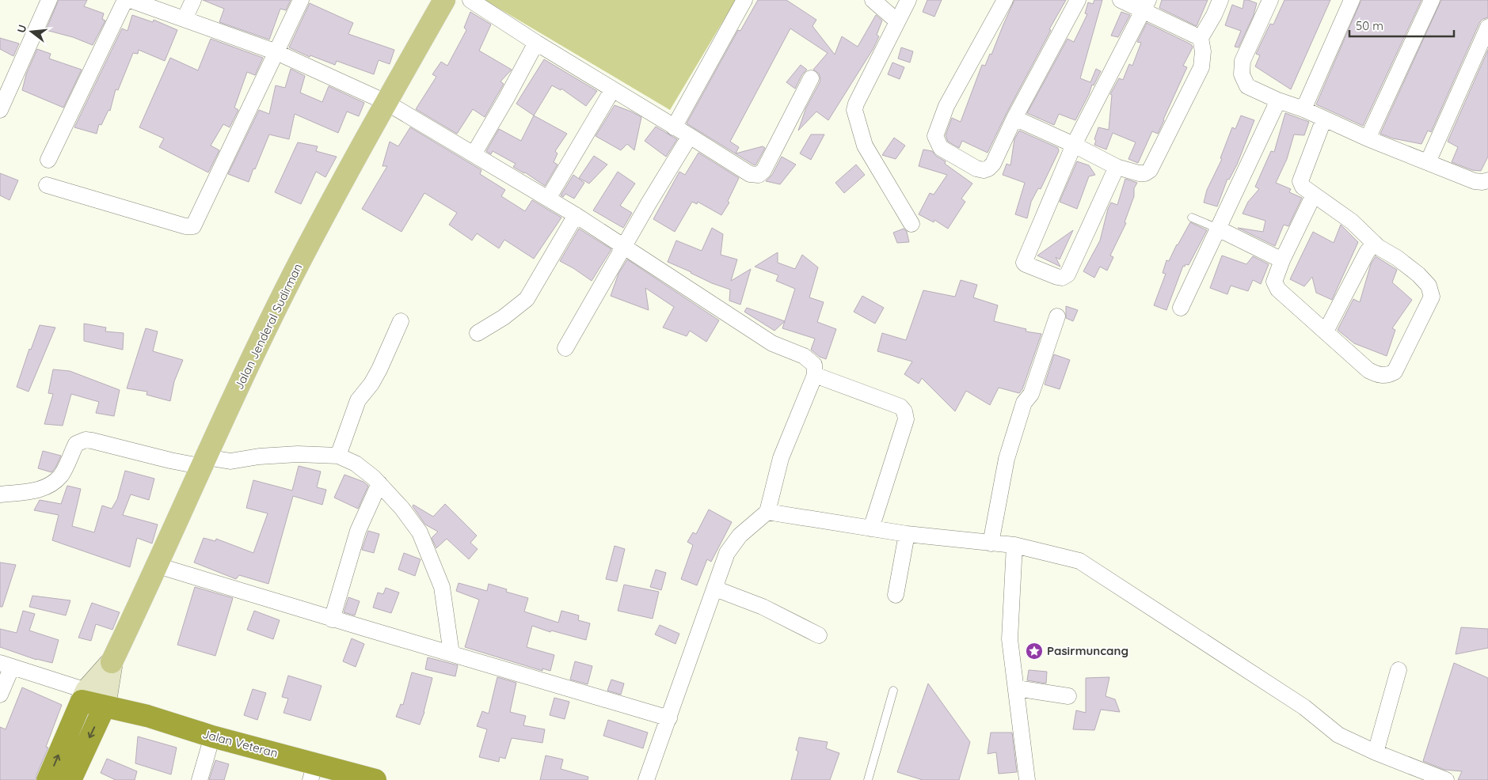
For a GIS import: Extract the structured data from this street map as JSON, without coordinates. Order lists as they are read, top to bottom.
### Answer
{
  "streets": {
    "highway": ["Jalan Veteran"],
    "main road": ["Jalan Jenderal Sudirman"]
  },
  "places": {
    "place": ["Pasirmuncang"]
  },
  "scale_bar": "50 m",
  "north": "left"
}
